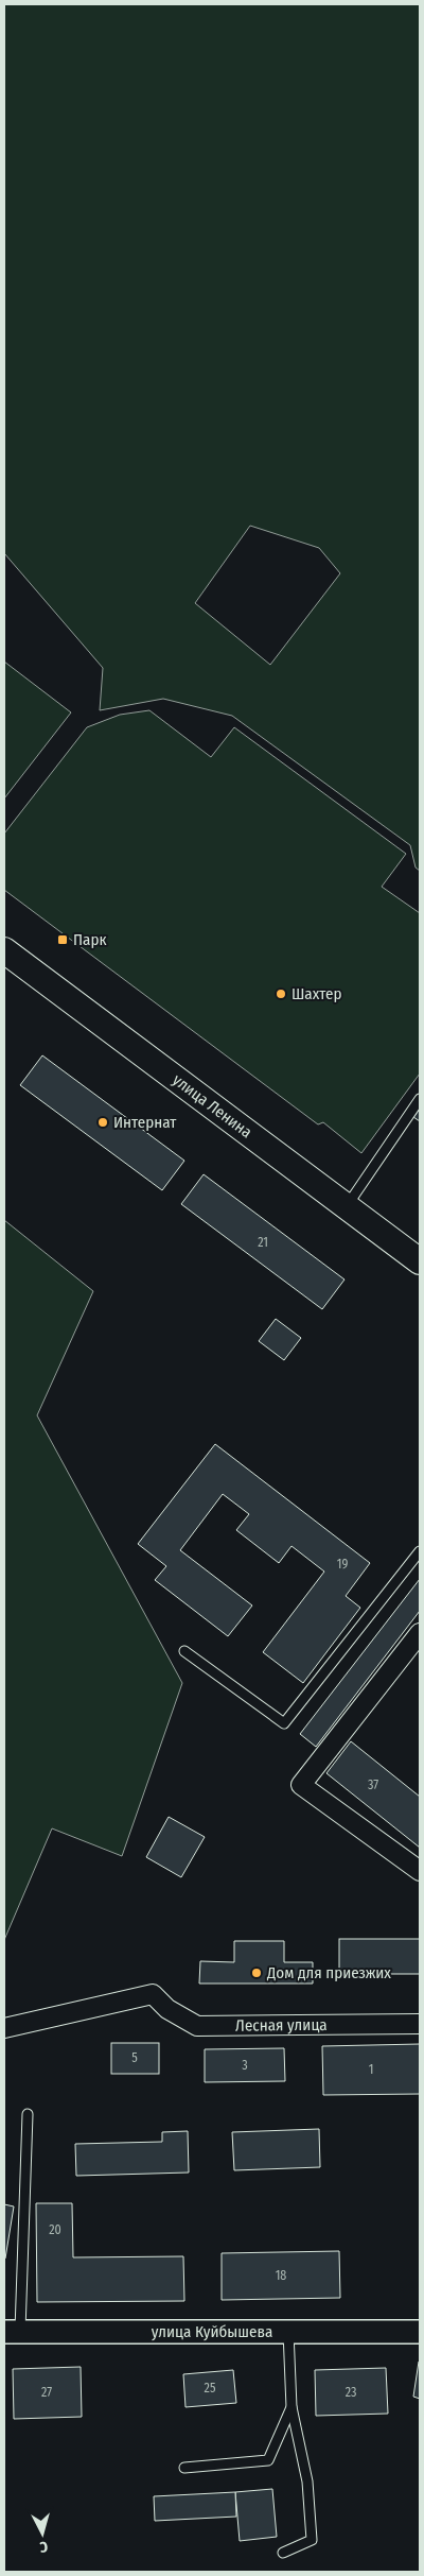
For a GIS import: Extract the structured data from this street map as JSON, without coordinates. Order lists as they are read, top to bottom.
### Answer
{
  "streets": {
    "main road": ["улица Ленина"],
    "street": ["Лесная улица", "улица Куйбышева"]
  },
  "places": {
    "transit": ["Парк"],
    "other": ["Шахтер", "Интернат", "Дом для приезжих"]
  },
  "house_numbers": [
    "21",
    "19",
    "37",
    "5",
    "3",
    "1",
    "20",
    "18",
    "25",
    "27",
    "23"
  ],
  "north": "bottom"
}
